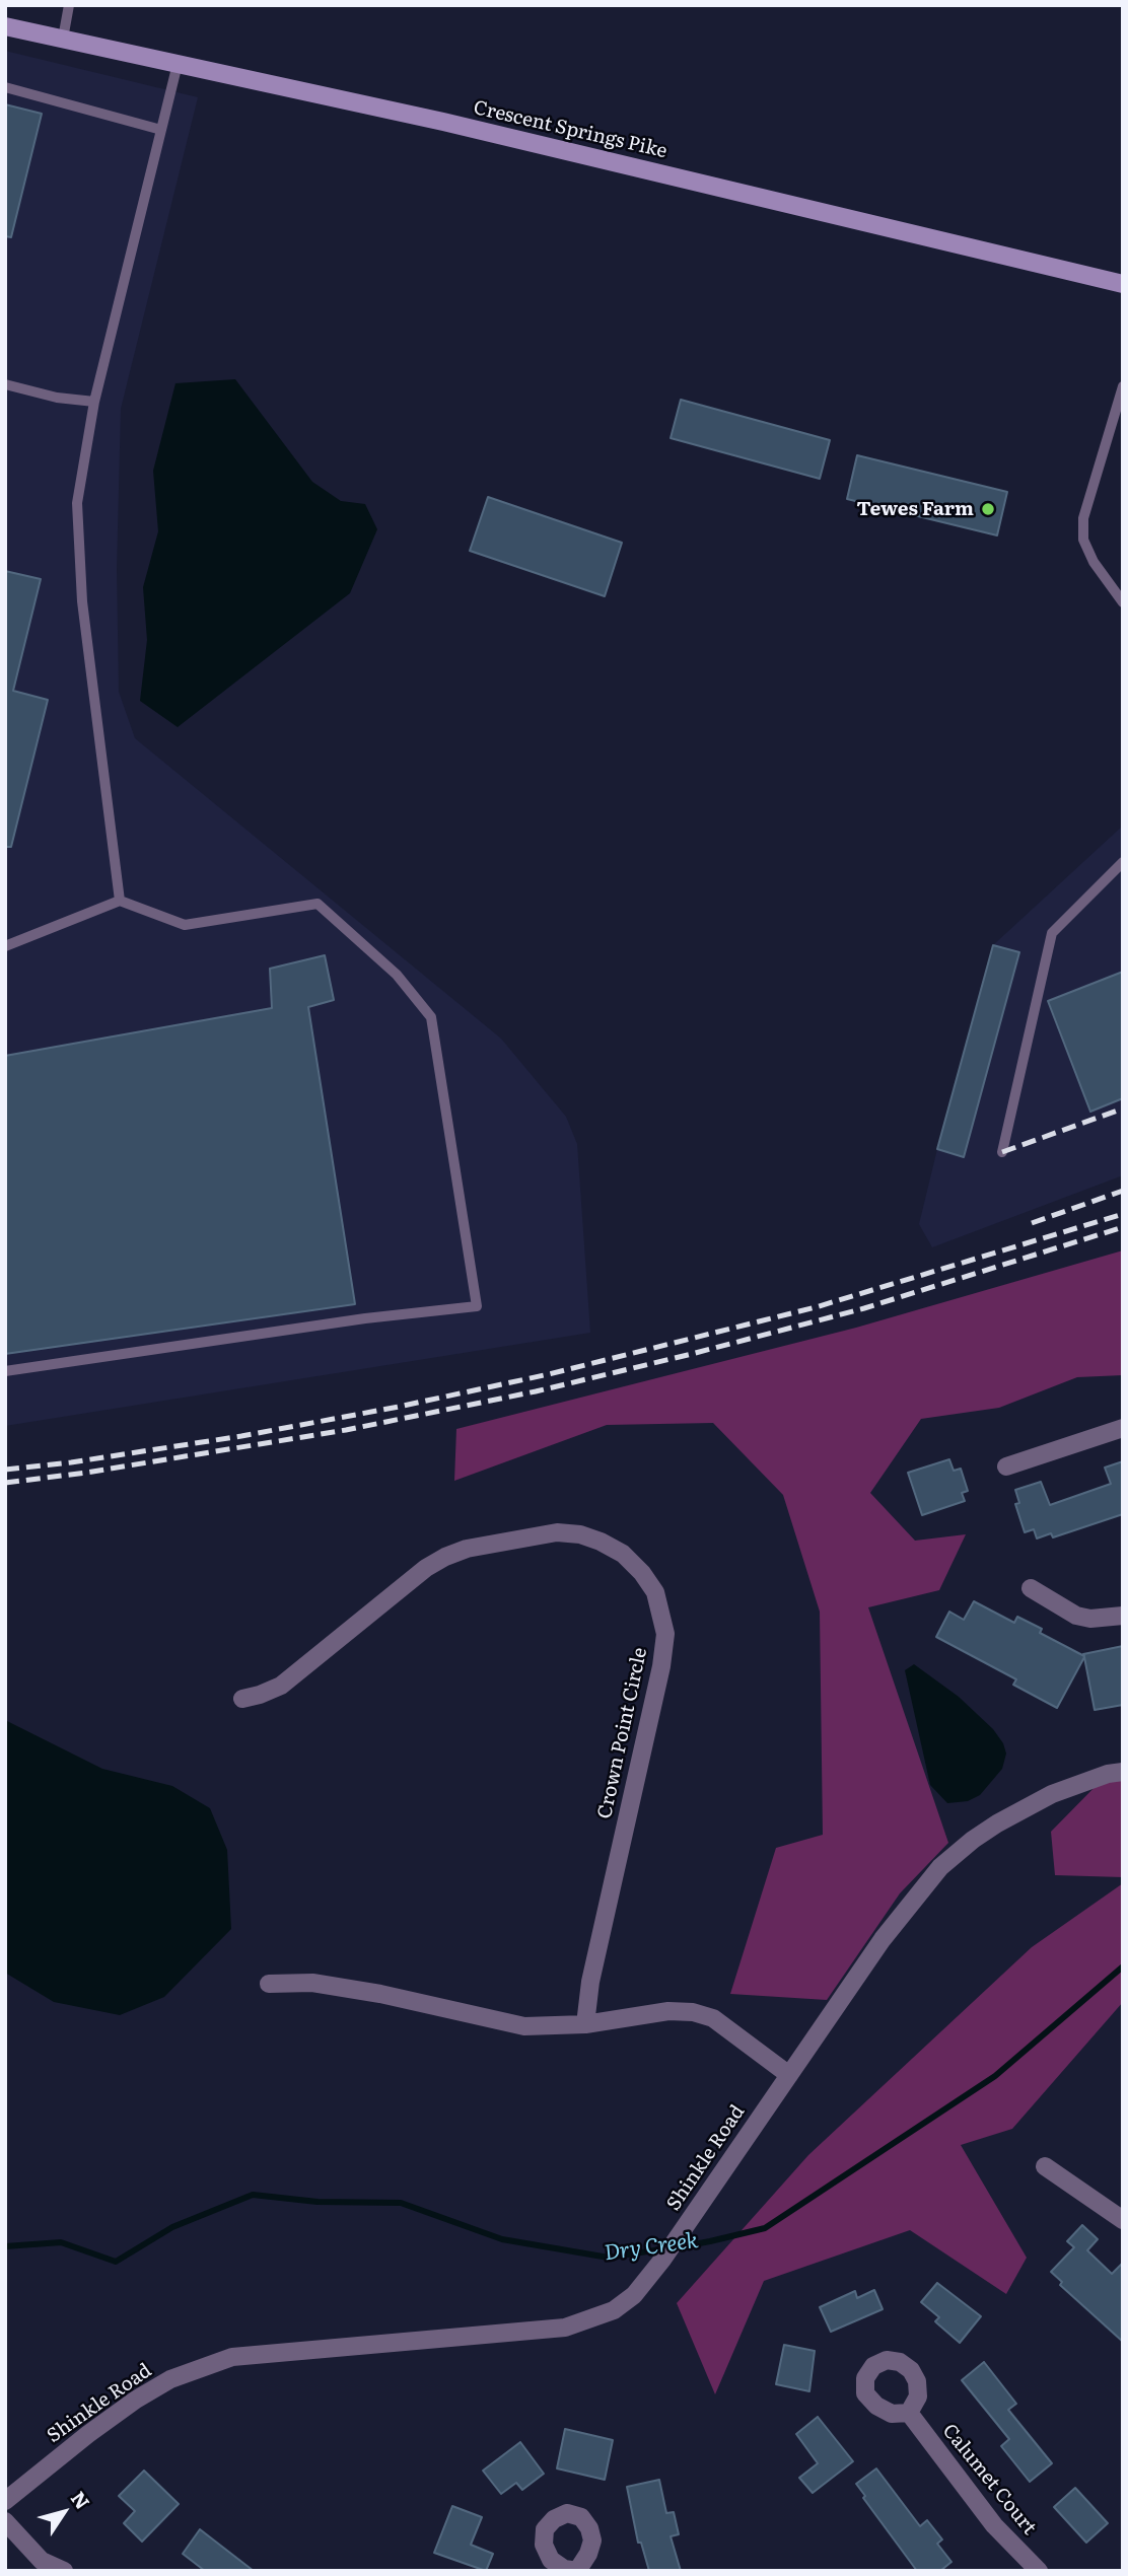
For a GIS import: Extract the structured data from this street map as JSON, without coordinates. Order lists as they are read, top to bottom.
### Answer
{
  "streets": {
    "main road": ["Crescent Springs Pike"],
    "street": ["Crown Point Circle", "Shinkle Road", "Calumet Court"]
  },
  "water": ["Dry Creek"],
  "places": ["Tewes Farm"],
  "north": "top right"
}
